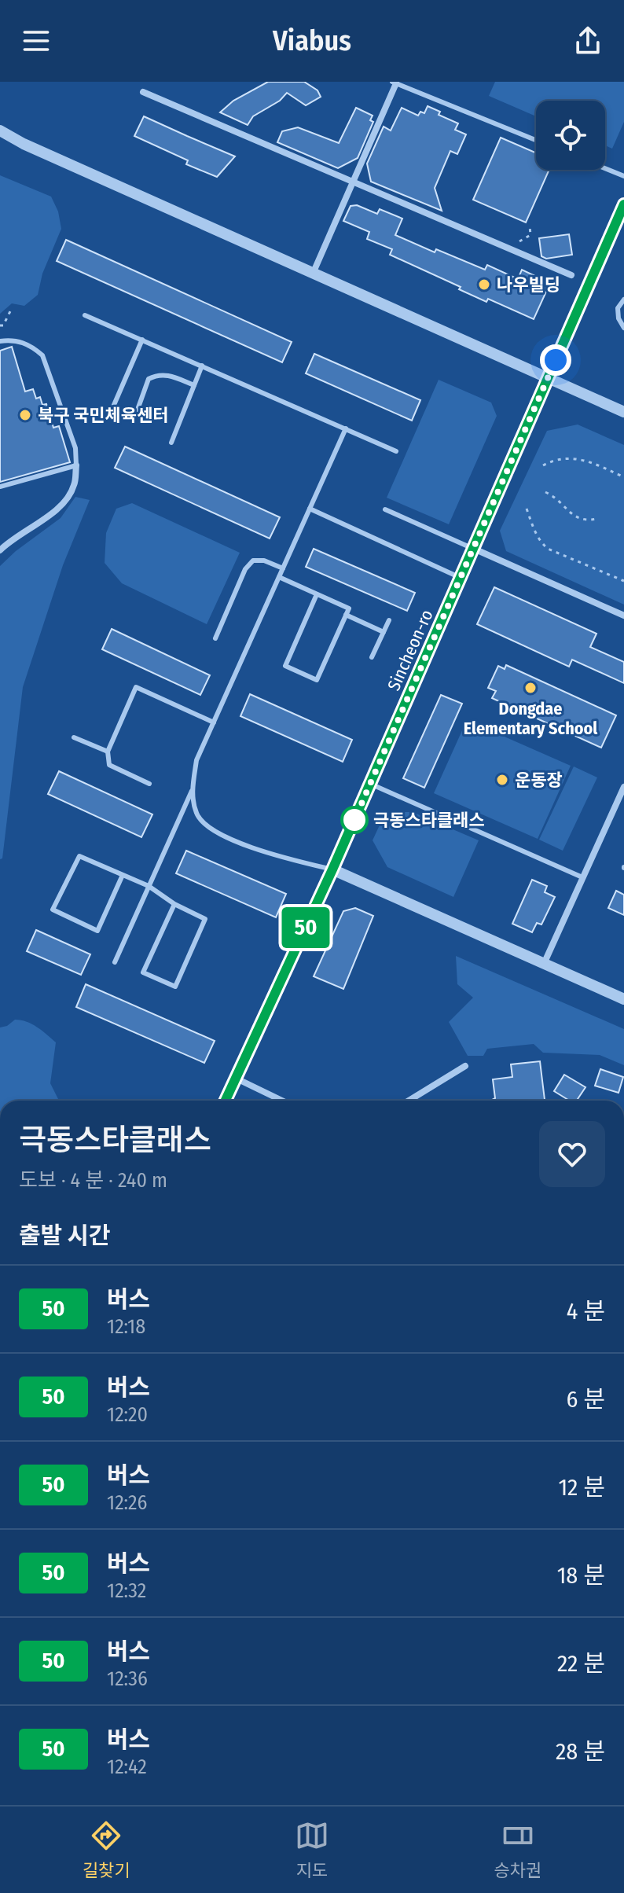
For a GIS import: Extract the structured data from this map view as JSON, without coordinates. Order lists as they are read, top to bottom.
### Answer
{
  "streets": {
    "street": ["Sincheon-ro"]
  },
  "places": [
    "나우빌딩",
    "북구 국민체육센터",
    "Dongdae Elementary School",
    "운동장",
    "극동스타클래스"
  ],
  "lines": ["bus line 50"],
  "page": {
    "header": "Viabus",
    "on_map": "50",
    "heading": [
      ["극동스타클래스", "도보 · 4 분 · 240 m"],
      "출발 시간"
    ],
    "list": [
      {
        "mark": "50",
        "name": "버스",
        "note": "12:18",
        "value": "4 분"
      },
      {
        "mark": "50",
        "name": "버스",
        "note": "12:20",
        "value": "6 분"
      },
      {
        "mark": "50",
        "name": "버스",
        "note": "12:26",
        "value": "12 분"
      },
      {
        "mark": "50",
        "name": "버스",
        "note": "12:32",
        "value": "18 분"
      },
      {
        "mark": "50",
        "name": "버스",
        "note": "12:36",
        "value": "22 분"
      },
      {
        "mark": "50",
        "name": "버스",
        "note": "12:42",
        "value": "28 분"
      }
    ],
    "tabs": ["길찾기", "지도", "승차권"]
  }
}
